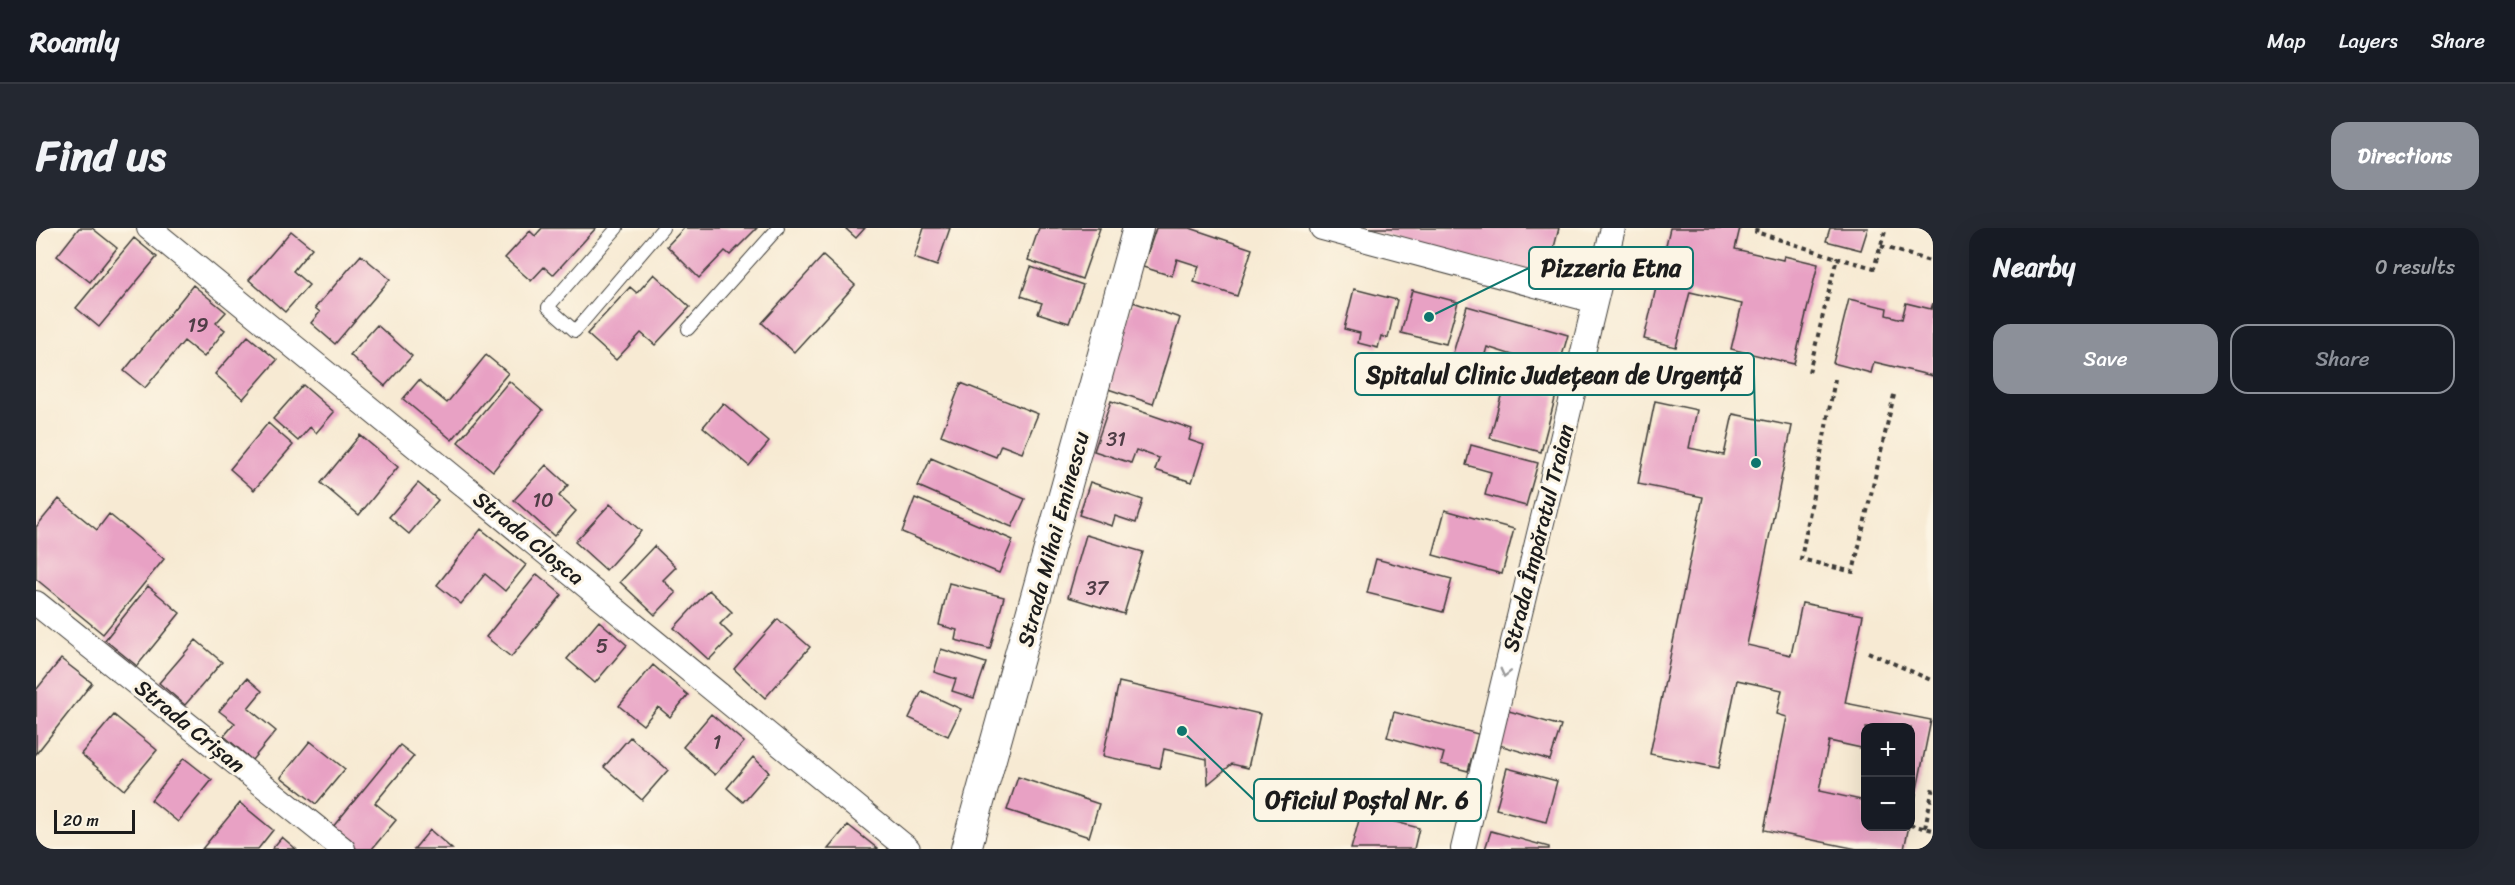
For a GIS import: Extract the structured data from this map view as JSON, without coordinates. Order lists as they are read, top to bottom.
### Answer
{
  "streets": {
    "street": [
      "Strada Cloșca",
      "Strada Împăratul Traian",
      "Strada Mihai Eminescu",
      "Strada Crișan"
    ]
  },
  "one_way": ["Strada Împăratul Traian"],
  "places": ["Pizzeria Etna", "Spitalul Clinic Județean de Urgență", "Oficiul Poștal Nr. 6"],
  "house_numbers": [
    "19",
    "31",
    "10",
    "37",
    "5",
    "1"
  ],
  "scale_bar": "20 m",
  "page": {
    "header": "Roamly",
    "nav": ["Map", "Layers", "Share"],
    "title": "Find us",
    "buttons": [
      "Directions",
      ["Save", "Share"]
    ],
    "heading": ["Nearby", "0 results"],
    "map_buttons": ["+", "−"],
    "scale": "20 m"
  }
}
